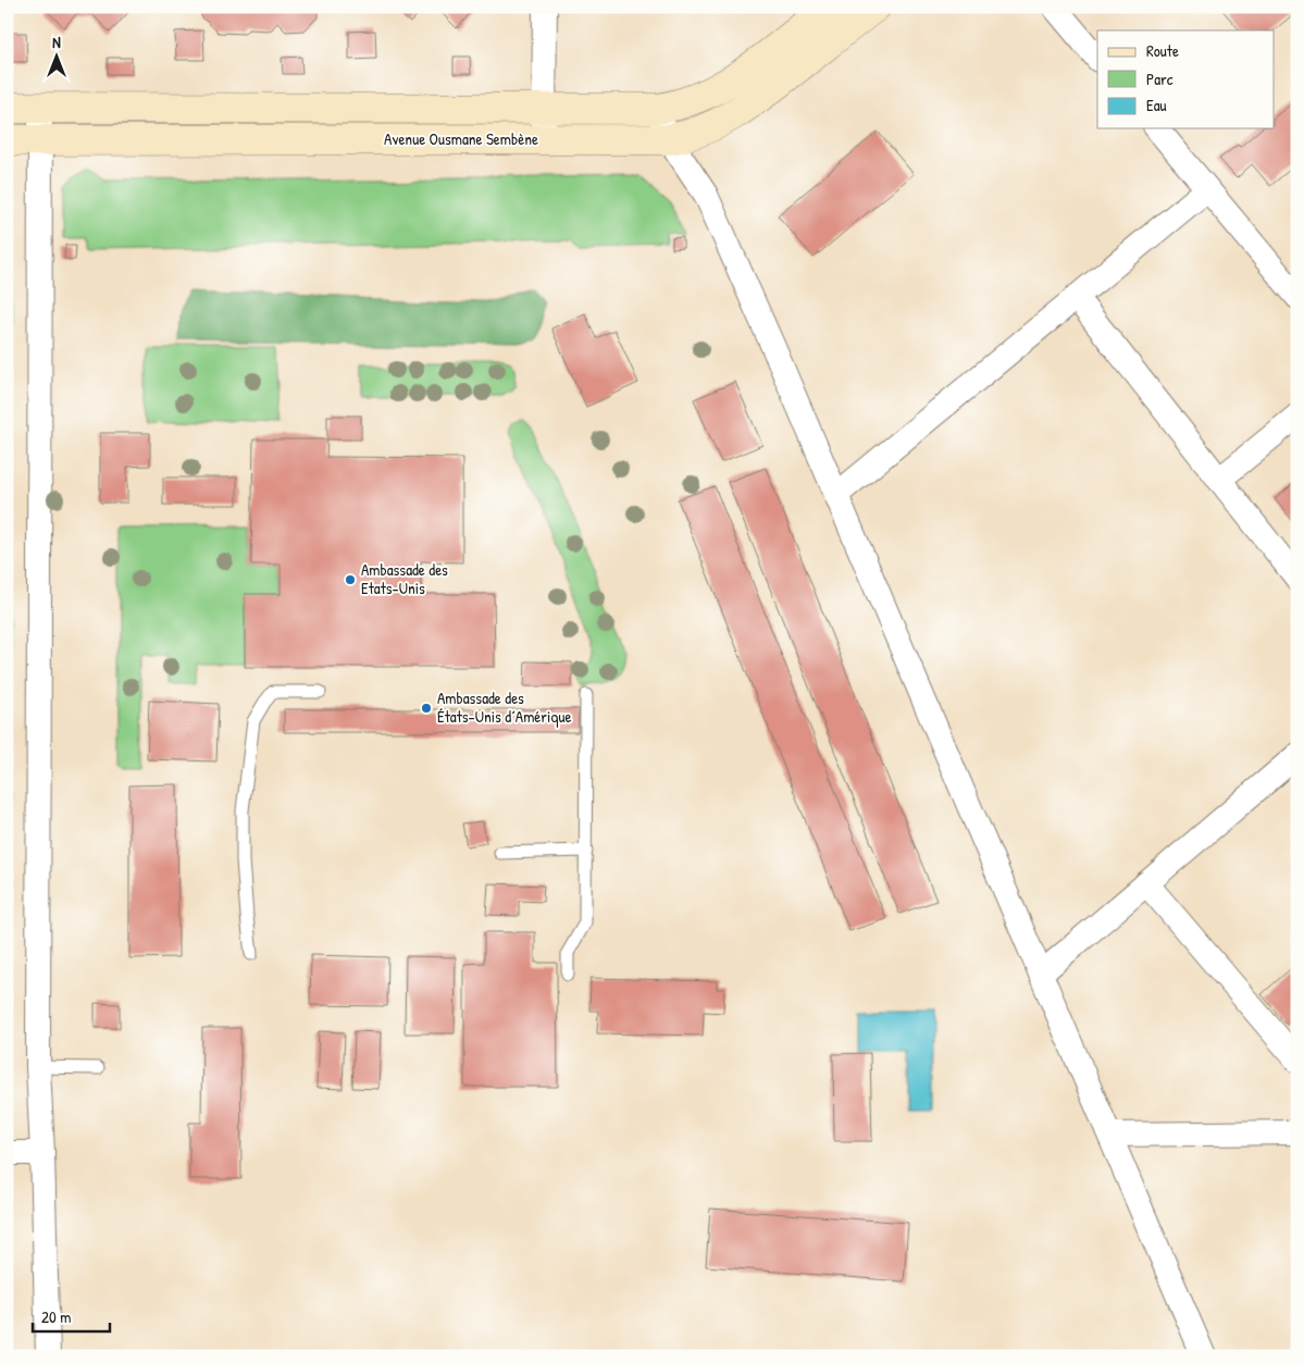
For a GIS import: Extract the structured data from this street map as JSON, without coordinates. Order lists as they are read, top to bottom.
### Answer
{
  "streets": {
    "main road": ["Avenue Ousmane Sembène"]
  },
  "places": ["Ambassade des Etats-Unis", "Ambassade des États-Unis d´Amérique"],
  "legend": ["Route", "Parc", "Eau"],
  "scale_bar": "20 m",
  "north": "top"
}
